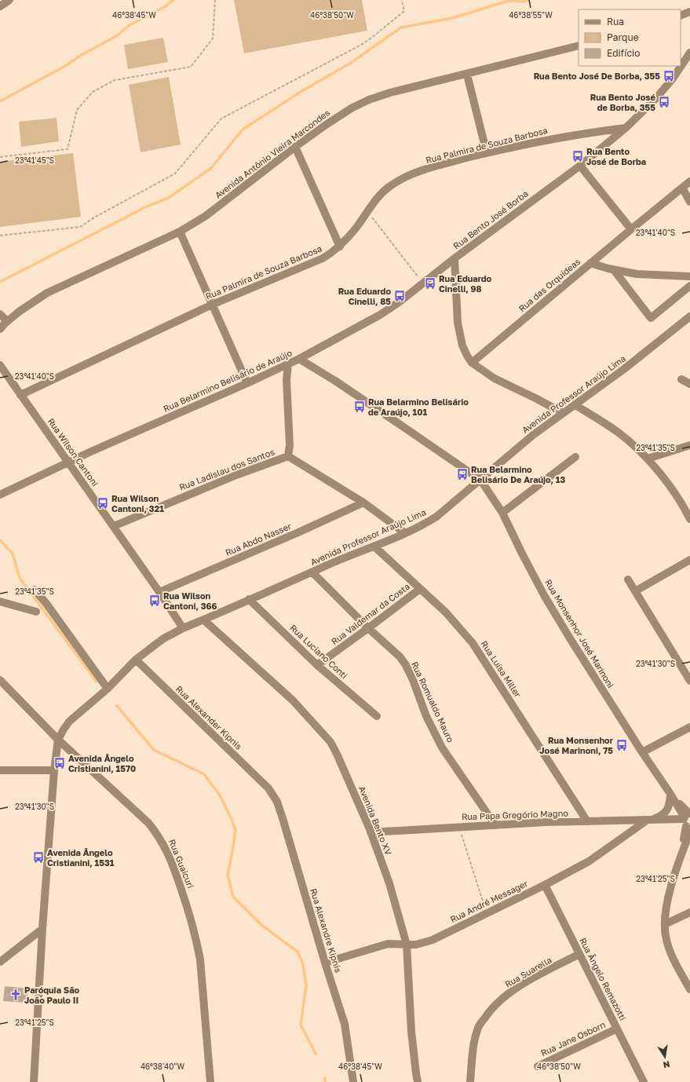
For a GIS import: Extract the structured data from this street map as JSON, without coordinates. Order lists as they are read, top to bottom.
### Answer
{
  "streets": {
    "street": [
      "Rua Palmira de Souza Barbosa",
      "Avenida Antônio Vieira Marcondes",
      "Rua Bento José Borba",
      "Rua das Orquídeas",
      "Rua Belarmino Belisário de Araújo",
      "Avenida Professor Araújo Lima",
      "Rua Wilson Cantoni",
      "Rua Ladislau dos Santos",
      "Rua Abdo Nasser",
      "Rua Valdemar da Costa",
      "Rua Monsenhor José Marinoni",
      "Rua Luciano Conti",
      "Rua Luísa Miller",
      "Rua Romualdo Mauro",
      "Rua Alexander Kipnis",
      "Rua Papa Gregório Magno",
      "Avenida Bento XV",
      "Rua Guaicuri",
      "Rua André Messager",
      "Rua Alexandre Kipnis",
      "Rua Suarella",
      "Rua Ângelo Remazotti",
      "Rua Jane Osborn"
    ]
  },
  "crossings": [
    ["Rua Palmira de Souza Barbosa", "Rua Bento José Borba"],
    ["Rua Palmira de Souza Barbosa", "Rua Wilson Cantoni"],
    ["Rua Bento José Borba", "Rua das Orquídeas"],
    ["Rua Bento José Borba", "Avenida Professor Araújo Lima"],
    ["Rua Belarmino Belisário de Araújo", "Avenida Professor Araújo Lima"],
    ["Rua Belarmino Belisário de Araújo", "Rua Wilson Cantoni"],
    ["Rua Belarmino Belisário de Araújo", "Rua Monsenhor José Marinoni"],
    ["Avenida Professor Araújo Lima", "Rua Wilson Cantoni"],
    ["Avenida Professor Araújo Lima", "Rua Ladislau dos Santos"],
    ["Avenida Professor Araújo Lima", "Rua Monsenhor José Marinoni"],
    ["Avenida Professor Araújo Lima", "Rua Luciano Conti"],
    ["Avenida Professor Araújo Lima", "Rua Luísa Miller"],
    ["Avenida Professor Araújo Lima", "Rua Romualdo Mauro"],
    ["Avenida Professor Araújo Lima", "Rua Alexander Kipnis"],
    ["Avenida Professor Araújo Lima", "Avenida Bento XV"],
    ["Avenida Professor Araújo Lima", "Rua Guaicuri"],
    ["Rua Wilson Cantoni", "Rua Ladislau dos Santos"],
    ["Rua Wilson Cantoni", "Rua Abdo Nasser"],
    ["Rua Ladislau dos Santos", "Rua Abdo Nasser"],
    ["Rua Valdemar da Costa", "Rua Luciano Conti"],
    ["Rua Valdemar da Costa", "Rua Luísa Miller"],
    ["Rua Valdemar da Costa", "Rua Romualdo Mauro"],
    ["Rua Monsenhor José Marinoni", "Rua Papa Gregório Magno"],
    ["Rua Monsenhor José Marinoni", "Rua André Messager"],
    ["Rua Luísa Miller", "Rua Papa Gregório Magno"],
    ["Rua Romualdo Mauro", "Rua Papa Gregório Magno"],
    ["Rua Alexander Kipnis", "Rua Alexandre Kipnis"],
    ["Rua Papa Gregório Magno", "Avenida Bento XV"],
    ["Rua Papa Gregório Magno", "Rua André Messager"],
    ["Avenida Bento XV", "Rua André Messager"],
    ["Rua André Messager", "Rua Alexandre Kipnis"],
    ["Rua André Messager", "Rua Ângelo Remazotti"],
    ["Rua Suarella", "Rua Ângelo Remazotti"],
    ["Rua Ângelo Remazotti", "Rua Jane Osborn"]
  ],
  "places": {
    "bus stop": [
      "Rua Bento José De Borba, 355",
      "Rua Bento José de Borba, 355",
      "Rua Bento José de Borba",
      "Rua Eduardo Cinelli, 98",
      "Rua Eduardo Cinelli, 85",
      "Rua Belarmino Belisário de Araújo, 101",
      "Rua Belarmino Belisário De Araújo, 13",
      "Rua Wilson Cantoni, 321",
      "Rua Wilson Cantoni, 366",
      "Rua Monsenhor José Marinoni, 75",
      "Avenida Ângelo Cristianini, 1570",
      "Avenida Ângelo Cristianini, 1531"
    ],
    "church": ["Paróquia São João Paulo II"]
  },
  "legend": ["Rua", "Parque", "Edifício"],
  "north": "bottom",
  "coordinates": [
    "46°38'45\"W",
    "46°38'50\"W",
    "46°38'55\"W",
    "23°41'45\"S",
    "23°41'40\"S",
    "23°41'35\"S",
    "23°41'30\"S",
    "23°41'25\"S",
    "46°38'40\"W"
  ]
}
